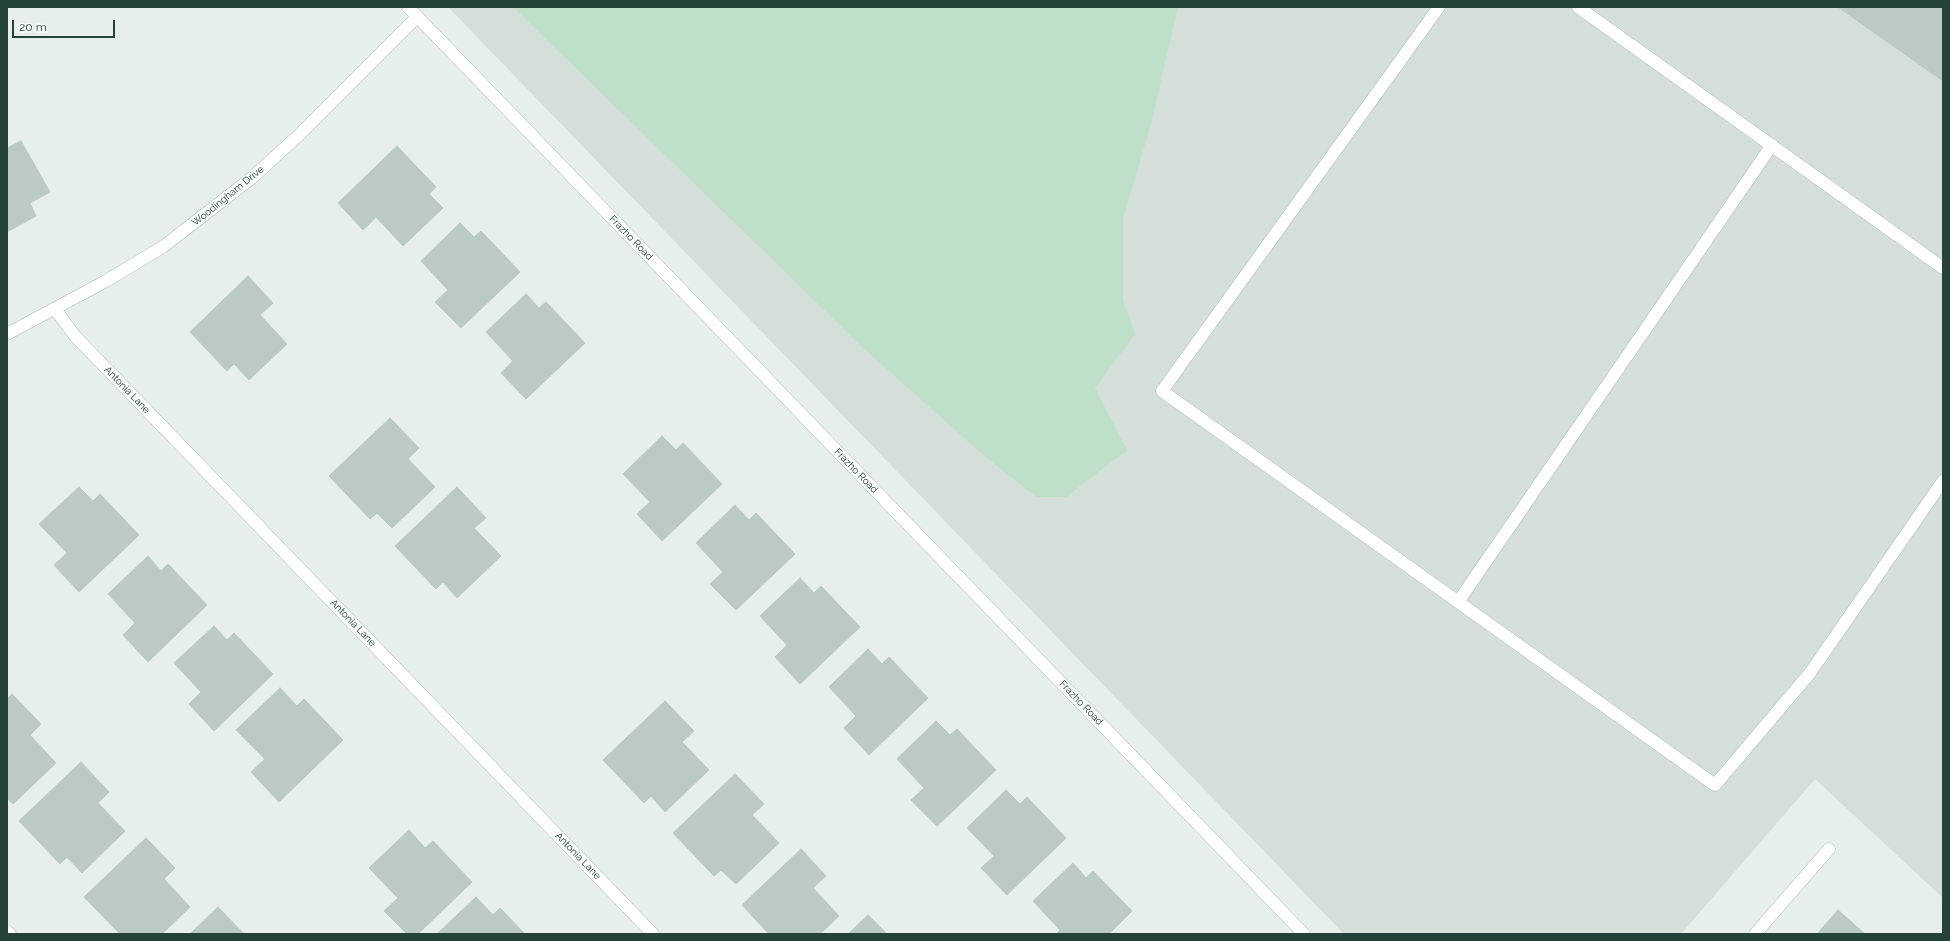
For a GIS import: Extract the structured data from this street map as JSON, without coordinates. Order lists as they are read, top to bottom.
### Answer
{
  "streets": {
    "street": ["Woodingham Drive", "Frazho Road", "Antonia Lane"]
  },
  "crossings": [
    ["Woodingham Drive", "Frazho Road"],
    ["Woodingham Drive", "Antonia Lane"]
  ],
  "scale_bar": "20 m"
}
